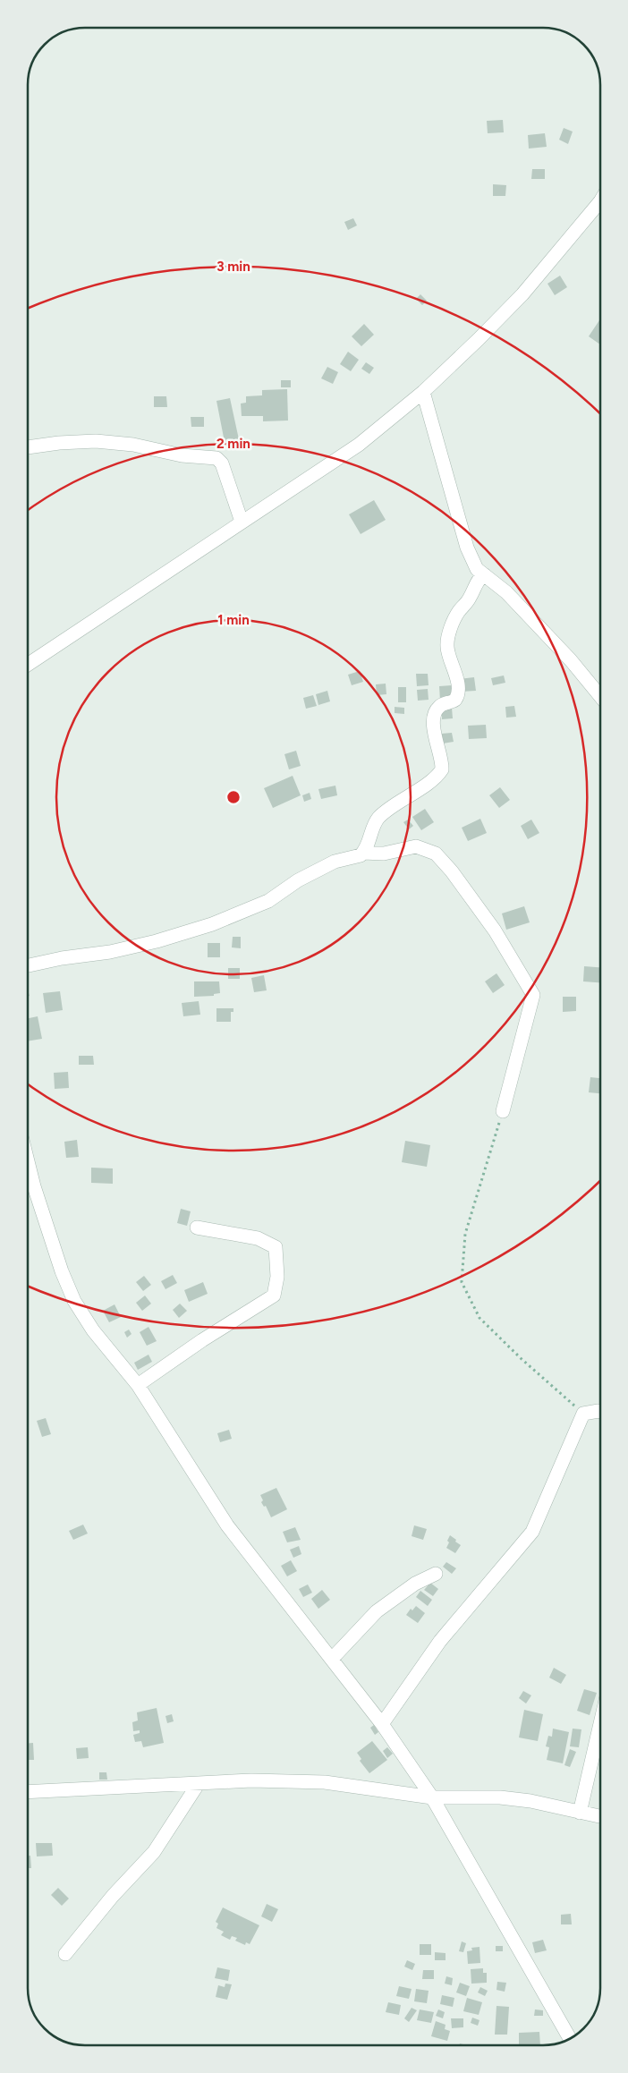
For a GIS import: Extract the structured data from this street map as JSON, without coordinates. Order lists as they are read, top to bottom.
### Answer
{
  "rings": ["3 min", "2 min", "1 min"]
}
